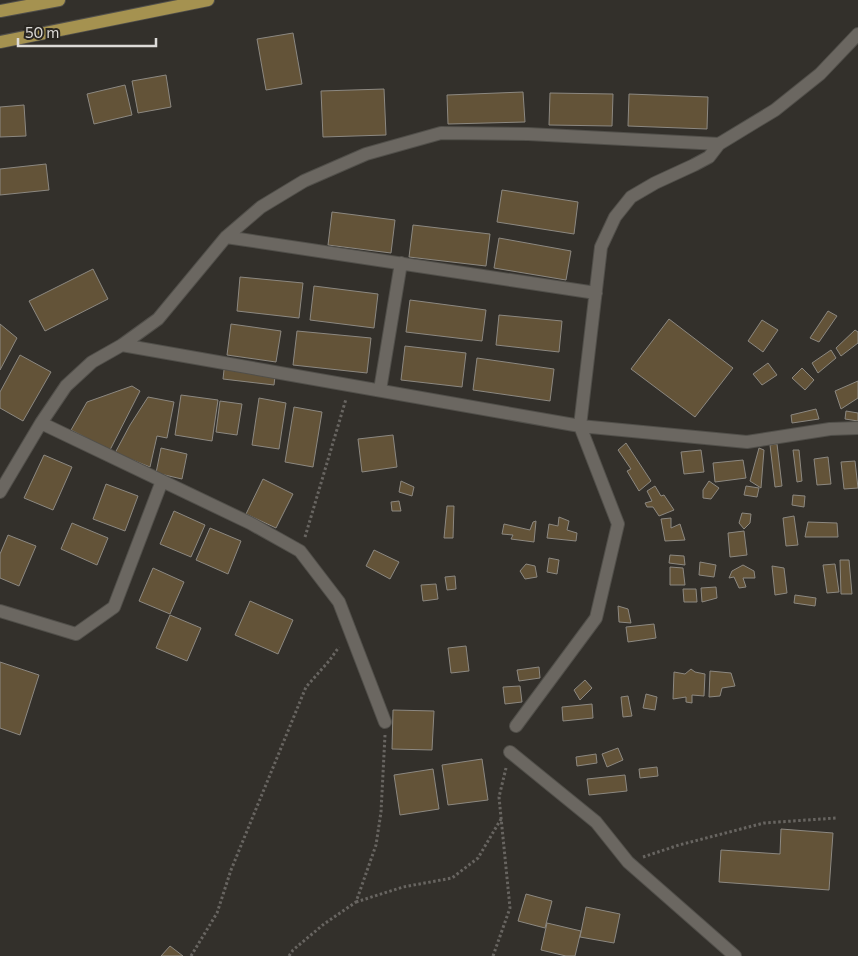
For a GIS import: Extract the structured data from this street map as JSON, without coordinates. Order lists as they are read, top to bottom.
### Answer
{
  "scale_bar": "50 m"
}
